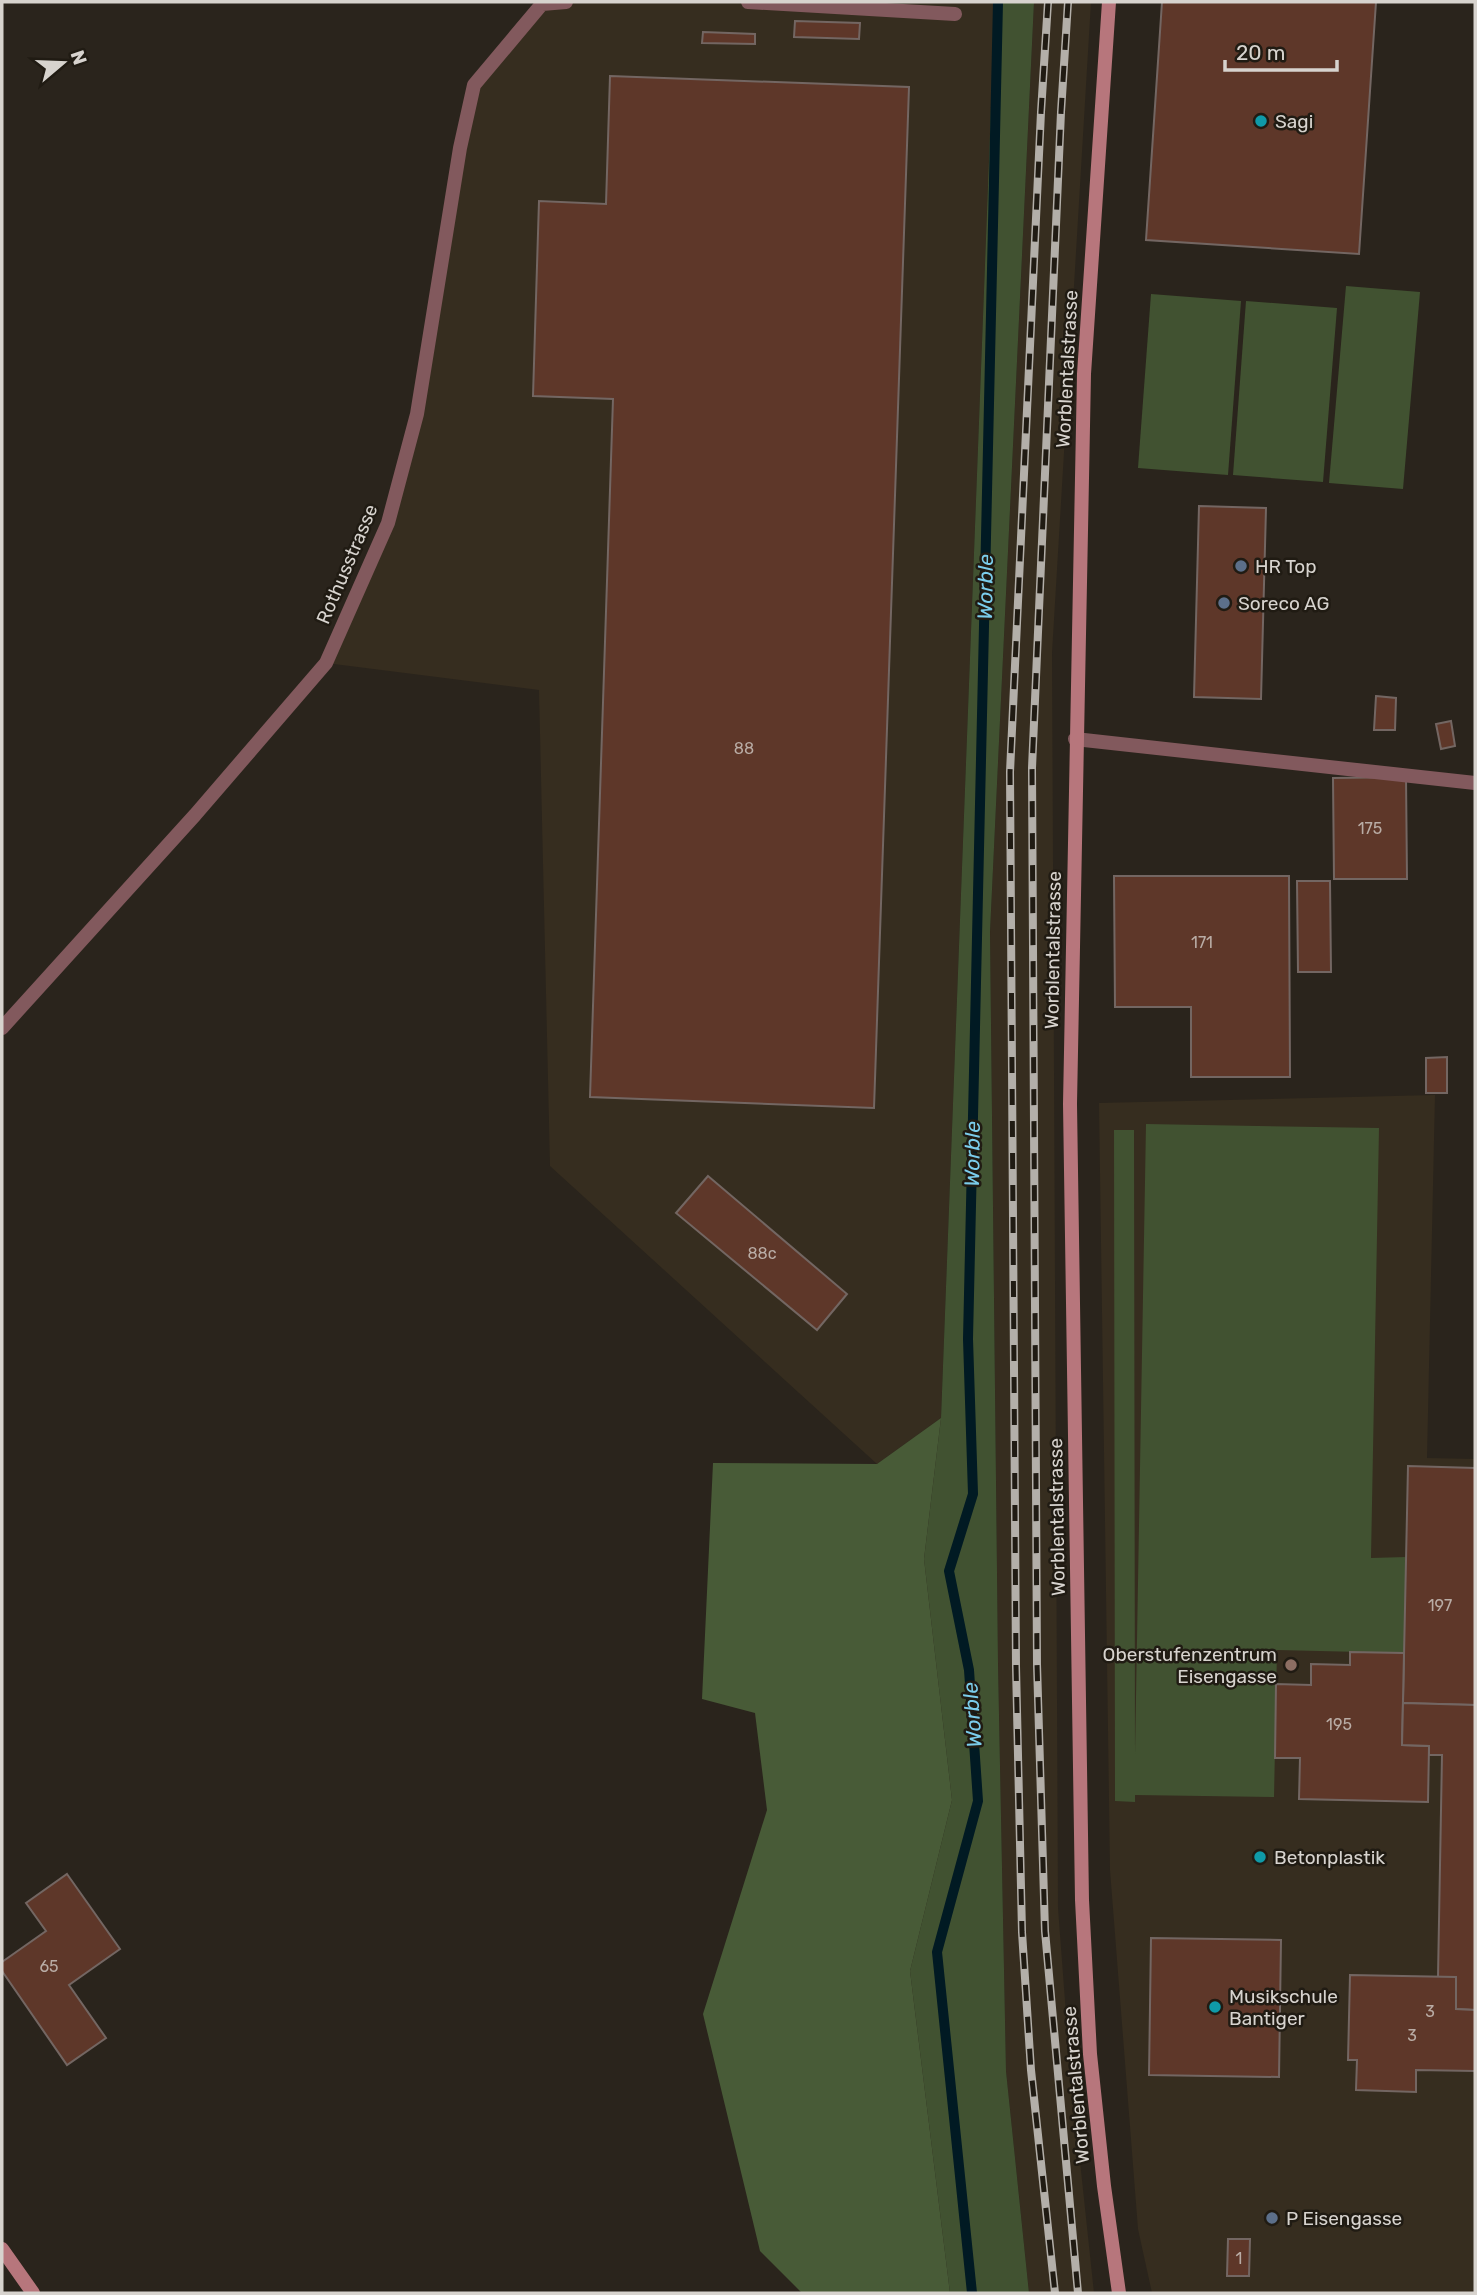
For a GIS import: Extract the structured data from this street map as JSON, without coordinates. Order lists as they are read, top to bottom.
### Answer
{
  "streets": {
    "main road": ["Worblentalstrasse"],
    "street": ["Rothusstrasse"]
  },
  "water": ["Worble"],
  "places": [
    "Sagi",
    "HR Top",
    "Soreco AG",
    "Oberstufenzentrum Eisengasse",
    "Betonplastik",
    "Musikschule Bantiger",
    "P Eisengasse"
  ],
  "house_numbers": [
    "88",
    "175",
    "171",
    "88c",
    "197",
    "195",
    "65",
    "3",
    "3",
    "1"
  ],
  "scale_bar": "20 m",
  "north": "right"
}
